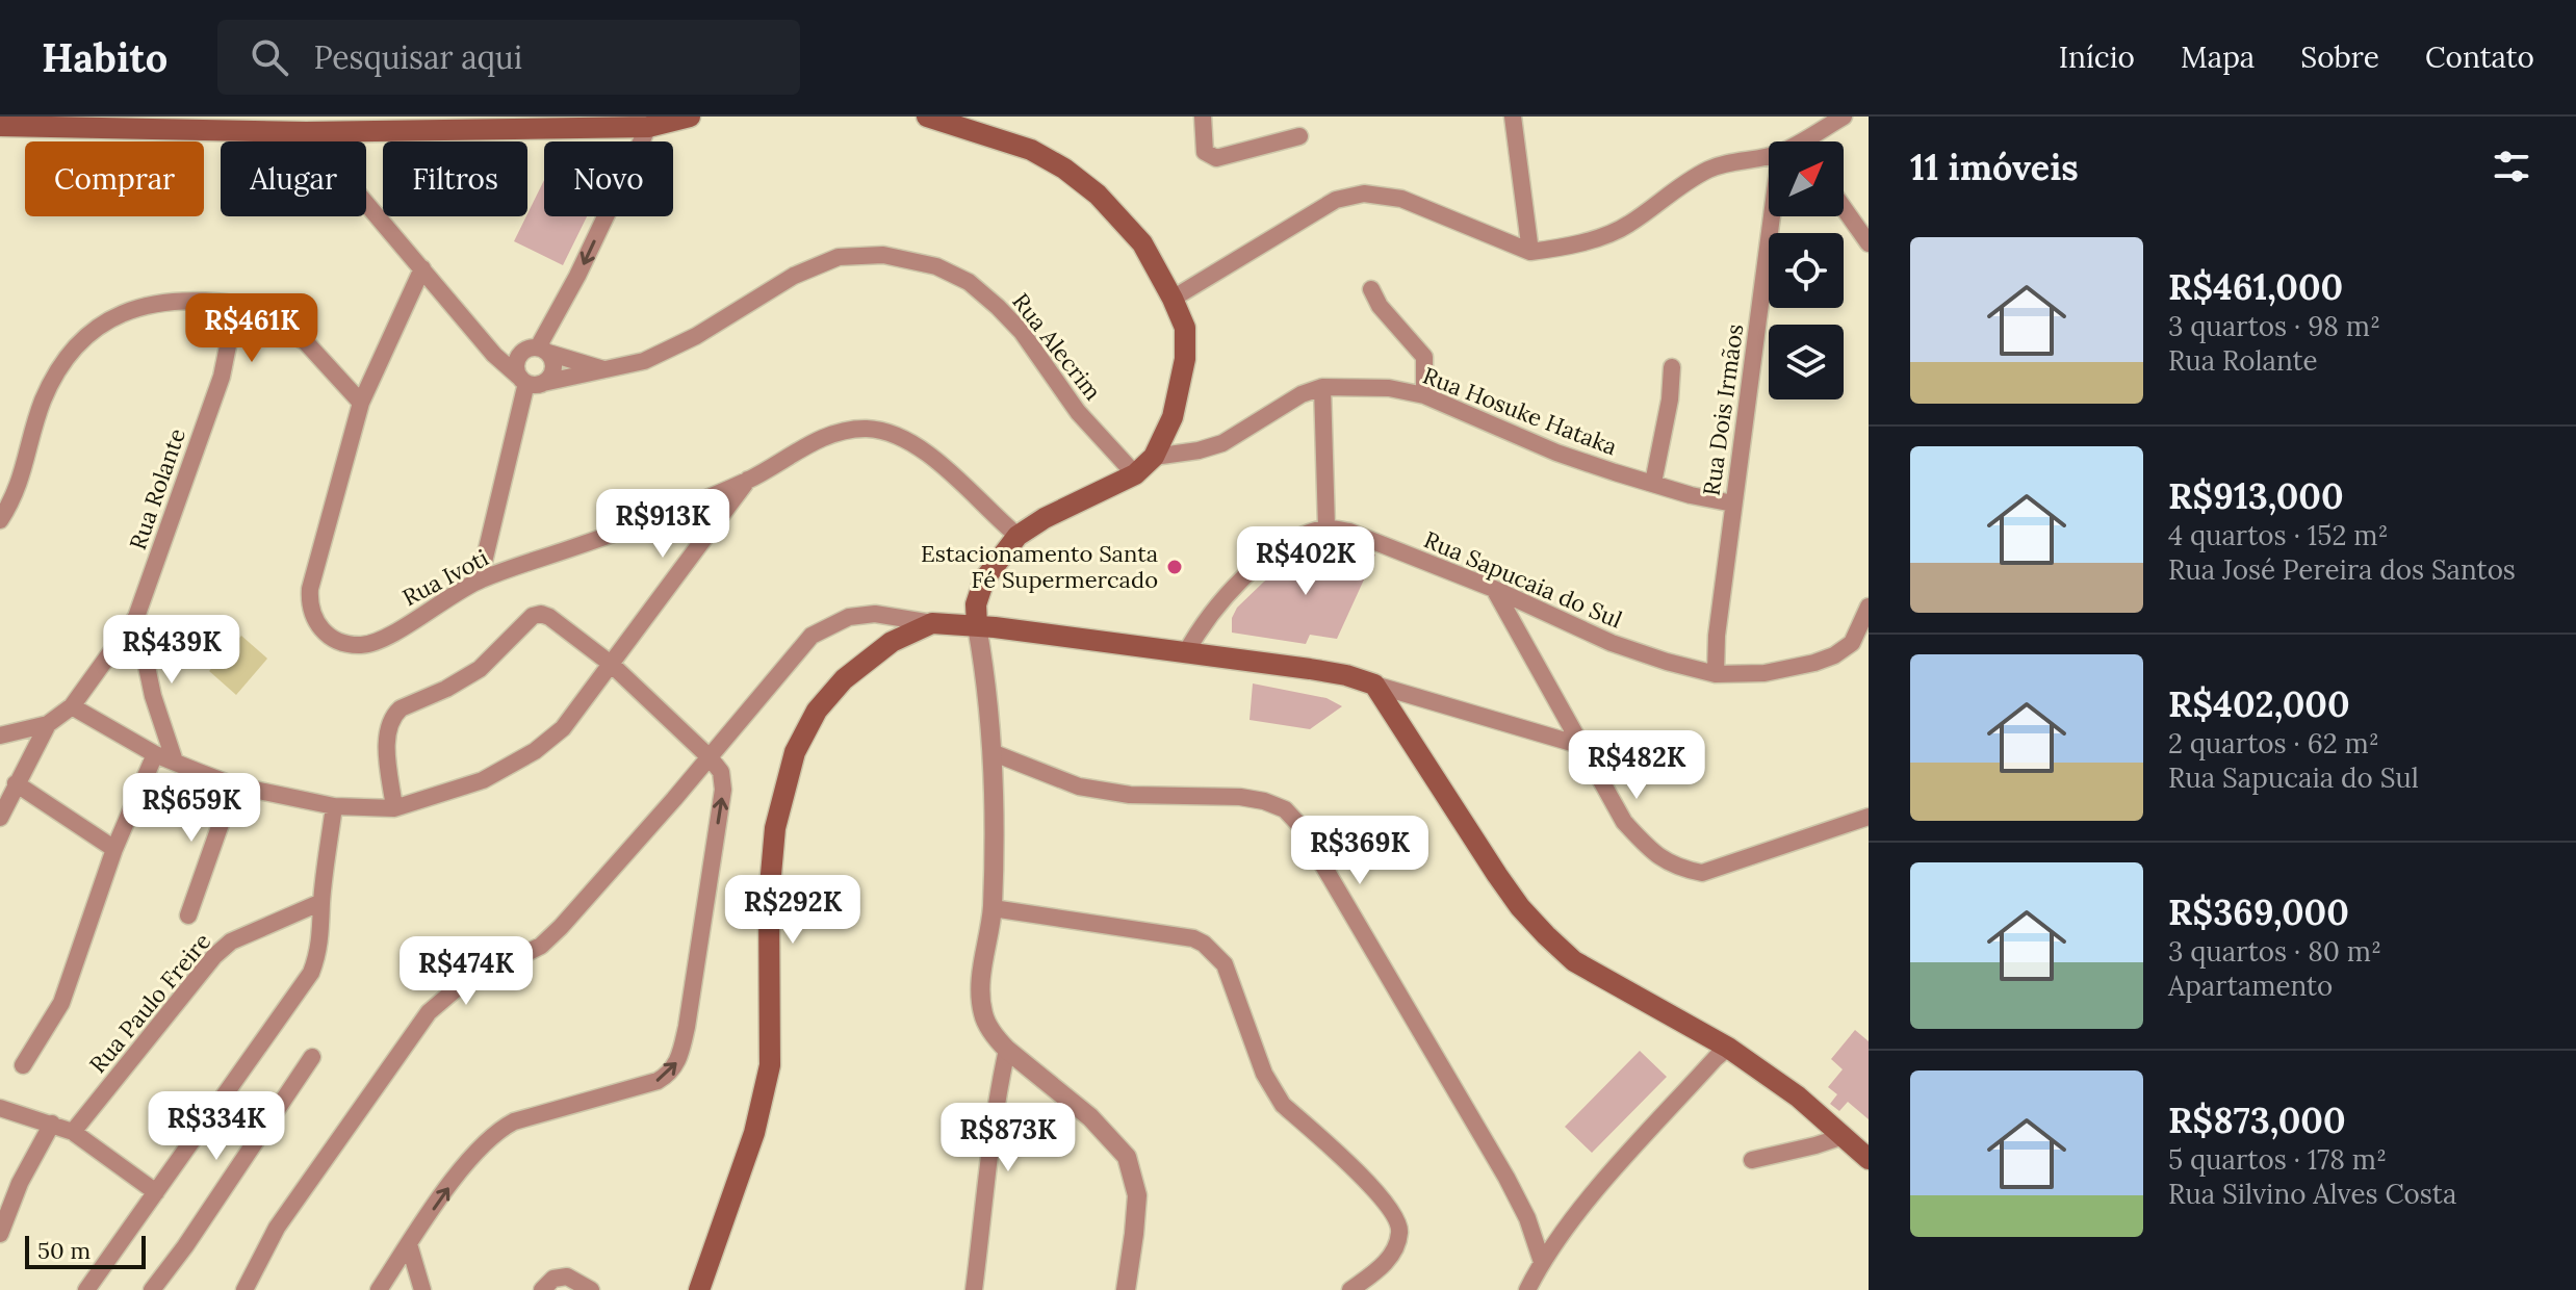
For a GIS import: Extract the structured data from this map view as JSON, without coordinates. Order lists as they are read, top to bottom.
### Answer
{
  "streets": {
    "street": [
      "Rua Alecrim",
      "Rua Dois Irmãos",
      "Rua Hosuke Hataka",
      "Rua Rolante",
      "Rua Ivoti",
      "Rua Sapucaia do Sul",
      "Rua Paulo Freire"
    ]
  },
  "crossings": [
    ["Rua Dois Irmãos", "Rua Hosuke Hataka"],
    ["Rua Dois Irmãos", "Rua Sapucaia do Sul"]
  ],
  "places": ["Estacionamento Santa Fé Supermercado"],
  "scale_bar": "50 m",
  "north": "top right",
  "page": {
    "header": "Habito",
    "search": "Pesquisar aqui",
    "nav": [
      "Início",
      "Mapa",
      "Sobre",
      "Contato"
    ],
    "heading": "11 imóveis",
    "chip": [
      "Comprar",
      "Alugar",
      "Filtros",
      "Novo"
    ],
    "list": [
      {
        "name": "R$461,000",
        "note": "3 quartos · 98 m² · Rua Rolante"
      },
      {
        "name": "R$913,000",
        "note": "4 quartos · 152 m² · Rua José Pereira dos Santos"
      },
      {
        "name": "R$402,000",
        "note": "2 quartos · 62 m² · Rua Sapucaia do Sul"
      },
      {
        "name": "R$369,000",
        "note": "3 quartos · 80 m² · Apartamento"
      },
      {
        "name": "R$873,000",
        "note": "5 quartos · 178 m² · Rua Silvino Alves Costa"
      }
    ],
    "price": [
      "R$461K",
      "R$913K",
      "R$402K",
      "R$439K",
      "R$482K",
      "R$659K",
      "R$369K",
      "R$292K",
      "R$474K",
      "R$334K",
      "R$873K"
    ],
    "scale": "50 m"
  }
}
